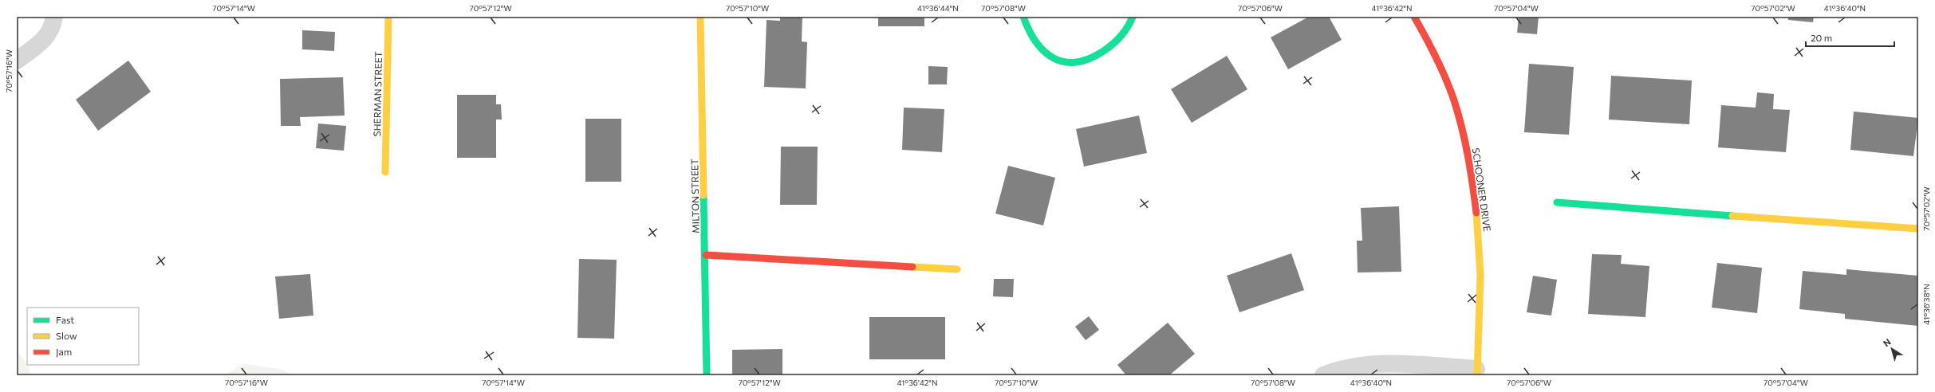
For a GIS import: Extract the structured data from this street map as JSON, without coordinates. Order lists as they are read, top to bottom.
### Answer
{
  "streets": {
    "street": ["SHERMAN STREET", "SCHOONER DRIVE", "MILTON STREET"]
  },
  "legend": ["Fast", "Slow", "Jam"],
  "scale_bar": "20 m",
  "north": "top left",
  "coordinates": [
    "70°57'14\"W",
    "70°57'12\"W",
    "70°57'10\"W",
    "41°36'44\"N",
    "70°57'08\"W",
    "70°57'06\"W",
    "41°36'42\"N",
    "70°57'04\"W",
    "70°57'02\"W",
    "41°36'40\"N",
    "70°57'16\"W",
    "41°36'38\"N"
  ]
}
